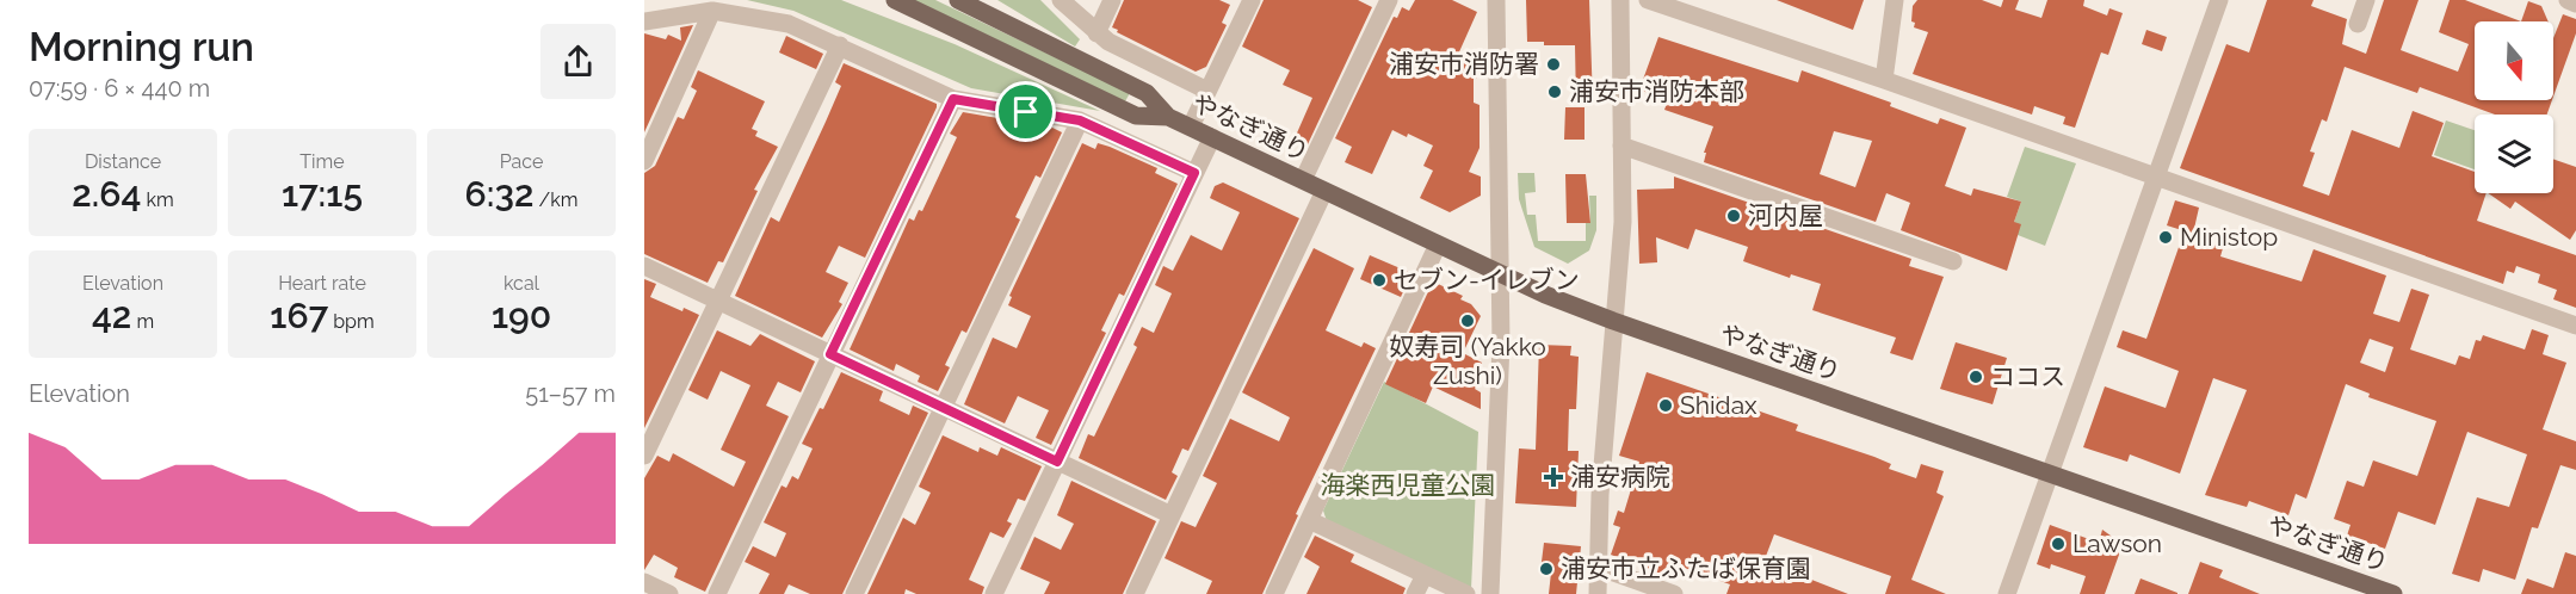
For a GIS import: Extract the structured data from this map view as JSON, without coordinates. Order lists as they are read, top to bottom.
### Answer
{
  "streets": {
    "main road": ["やなぎ通り"]
  },
  "parks": ["海楽西児童公園"],
  "places": {
    "other": [
      "浦安市消防署",
      "浦安市消防本部",
      "河内屋",
      "Ministop",
      "セブン-イレブン",
      "奴寿司 (Yakko Zushi)",
      "ココス",
      "Shidax",
      "Lawson",
      "浦安市立ふたば保育園"
    ],
    "health": ["浦安病院"]
  },
  "north": "bottom",
  "page": {
    "heading": ["Morning run", "07:59 · 6 × 440 m"],
    "stats": [
      ["Distance", "2.64 km"],
      ["Time", "17:15"],
      ["Pace", "6:32 /km"],
      ["Elevation", "42 m"],
      ["Heart rate", "167 bpm"],
      ["kcal", "190"]
    ],
    "chart": ["Elevation", "51–57 m"]
  }
}
